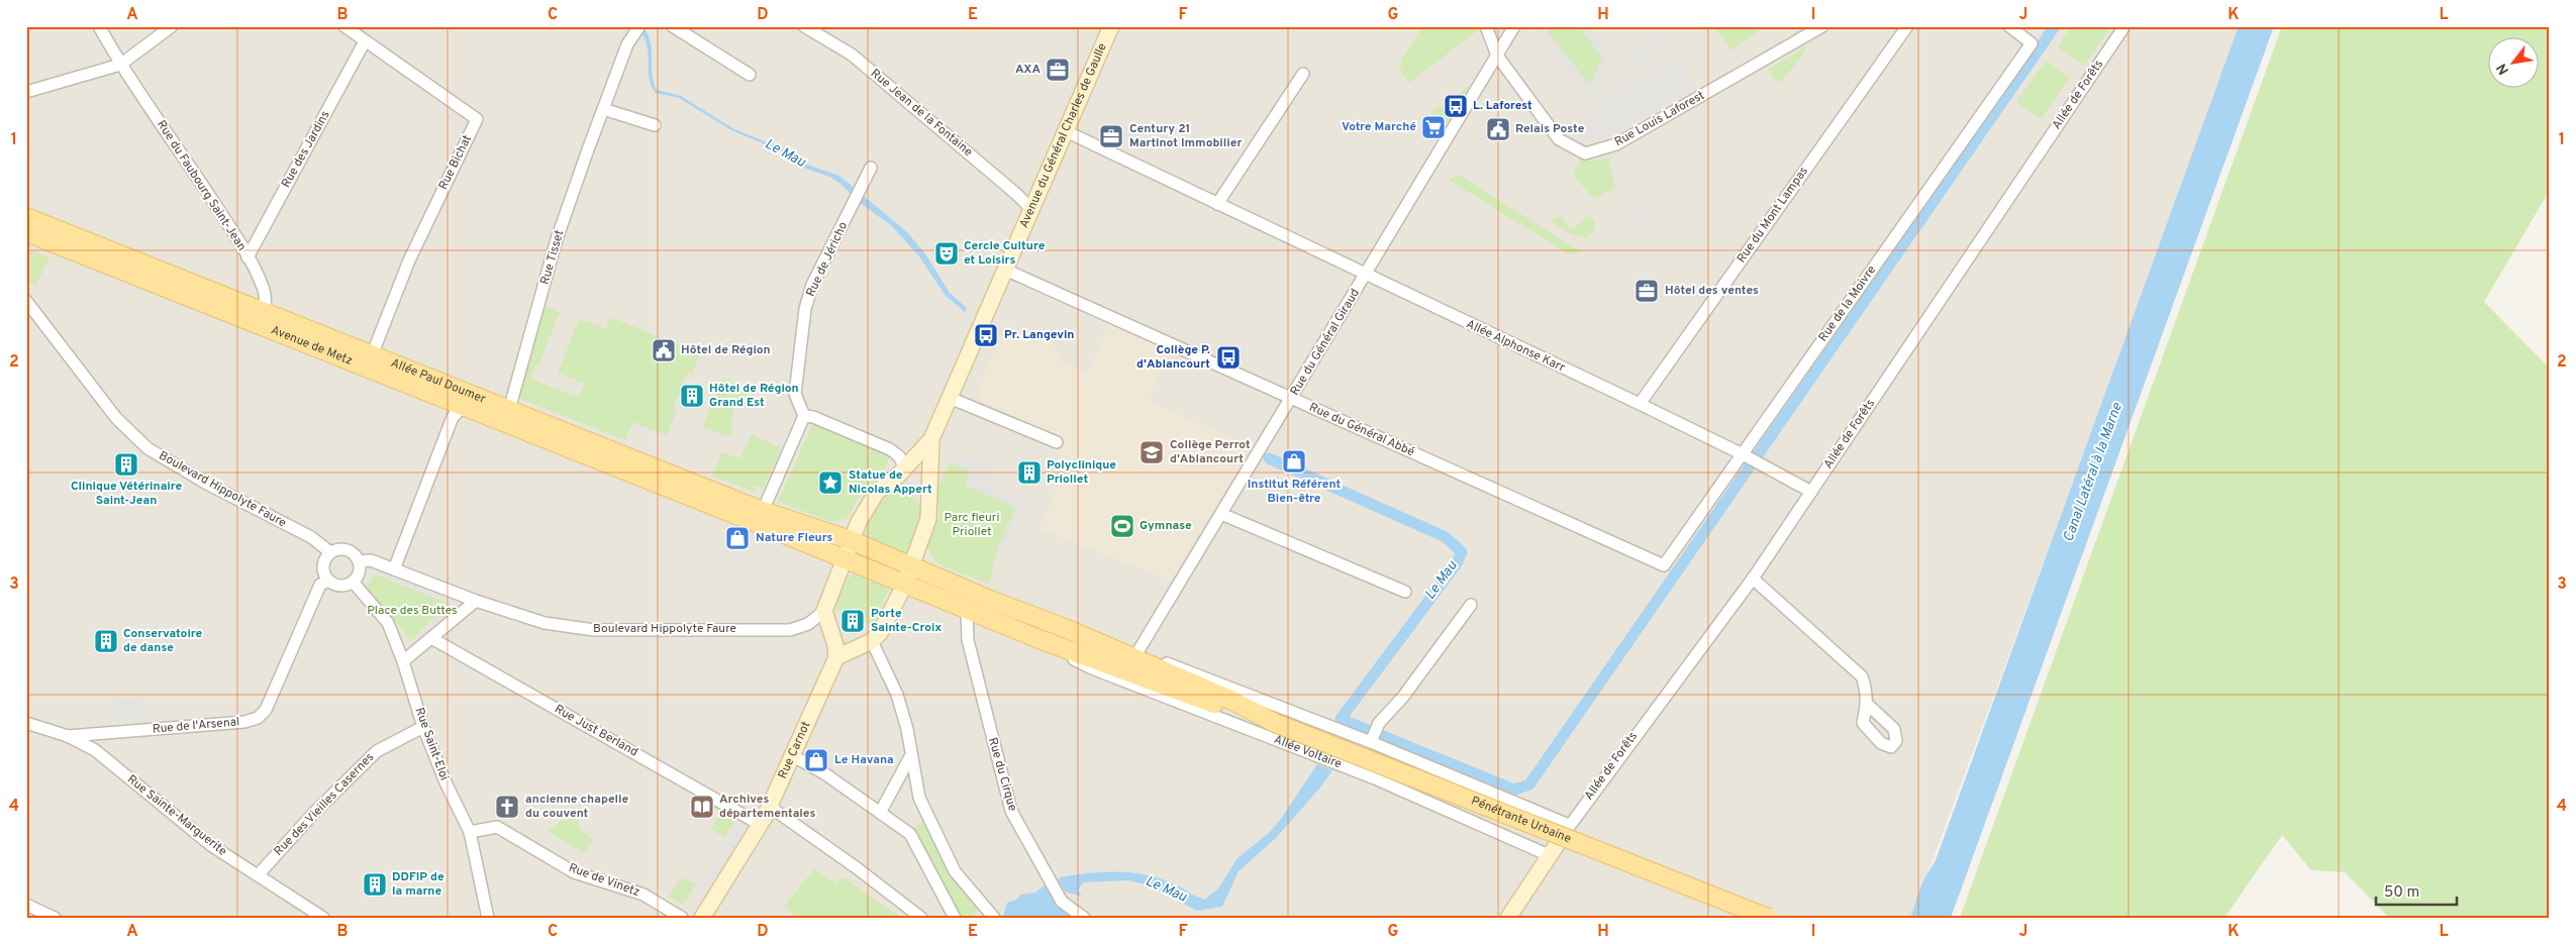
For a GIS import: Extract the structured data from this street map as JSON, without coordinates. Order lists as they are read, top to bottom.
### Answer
{
  "streets": {
    "main road": [
      "Avenue du Général Charles de Gaulle",
      "Avenue de Metz",
      "Allée Paul Doumer",
      "Rue Carnot",
      "Allée Voltaire",
      "Pénétrante Urbaine"
    ],
    "street": [
      "Allée de Forêts",
      "Rue Jean de la Fontaine",
      "Rue Louis Laforest",
      "Rue des Jardins",
      "Rue Bichat",
      "Rue du Faubourg Saint-Jean",
      "Rue du Mont Lampas",
      "Rue Tisset",
      "Rue de Jéricho",
      "Rue de la Moivre",
      "Rue du Général Giraud",
      "Allée Alphonse Karr",
      "Rue du Général Abbé",
      "Boulevard Hippolyte Faure",
      "Rue de l'Arsenal",
      "Rue Just Berland",
      "Rue Saint-Eloi",
      "Rue du Cirque",
      "Rue des Vieilles Casernes",
      "Rue Sainte-Marguerite",
      "Rue de Vinetz"
    ]
  },
  "crossings": [
    ["Allée de Forêts", "Allée Alphonse Karr"],
    ["Allée de Forêts", "Allée Voltaire"],
    ["Rue Jean de la Fontaine", "Avenue du Général Charles de Gaulle"],
    ["Rue Louis Laforest", "Rue du Général Giraud"],
    ["Avenue du Général Charles de Gaulle", "Avenue de Metz"],
    ["Avenue du Général Charles de Gaulle", "Allée Alphonse Karr"],
    ["Avenue du Général Charles de Gaulle", "Allée Paul Doumer"],
    ["Avenue du Général Charles de Gaulle", "Rue du Général Abbé"],
    ["Avenue du Général Charles de Gaulle", "Boulevard Hippolyte Faure"],
    ["Avenue du Général Charles de Gaulle", "Allée Voltaire"],
    ["Rue des Jardins", "Rue Bichat"],
    ["Rue des Jardins", "Rue du Faubourg Saint-Jean"],
    ["Rue Bichat", "Allée Paul Doumer"],
    ["Rue du Faubourg Saint-Jean", "Allée Paul Doumer"],
    ["Rue du Mont Lampas", "Allée Alphonse Karr"],
    ["Rue Tisset", "Allée Paul Doumer"],
    ["Rue de la Moivre", "Allée Alphonse Karr"],
    ["Rue de la Moivre", "Rue du Général Abbé"],
    ["Rue du Général Giraud", "Allée Alphonse Karr"],
    ["Rue du Général Giraud", "Rue du Général Abbé"],
    ["Rue du Général Giraud", "Allée Voltaire"],
    ["Avenue de Metz", "Allée Voltaire"],
    ["Allée Paul Doumer", "Allée Voltaire"],
    ["Boulevard Hippolyte Faure", "Rue de l'Arsenal"],
    ["Boulevard Hippolyte Faure", "Rue Saint-Eloi"],
    ["Rue de l'Arsenal", "Rue Saint-Eloi"],
    ["Rue de l'Arsenal", "Rue Sainte-Marguerite"],
    ["Rue Just Berland", "Rue Carnot"],
    ["Rue Saint-Eloi", "Rue des Vieilles Casernes"],
    ["Rue Saint-Eloi", "Rue de Vinetz"],
    ["Allée Voltaire", "Rue du Cirque"],
    ["Allée Voltaire", "Pénétrante Urbaine"],
    ["Rue des Vieilles Casernes", "Rue Sainte-Marguerite"]
  ],
  "water": ["Le Mau", "Canal Latéral à la Marne"],
  "parks": ["Parc fleuri Priollet", "Place des Buttes"],
  "places": {
    "office": ["AXA", "Century 21 Martinot Immobilier", "Hôtel des ventes"],
    "bus stop": ["L. Laforest", "Pr. Langevin", "Collège P. d'Ablancourt"],
    "supermarket": ["Votre Marché"],
    "public building": ["Relais Poste", "Hôtel de Région"],
    "theatre": ["Cercle Culture et Loisirs"],
    "building": [
      "Hôtel de Région Grand Est",
      "Clinique Vétérinaire Saint-Jean",
      "Polyclinique Priollet",
      "Porte Sainte-Croix",
      "Conservatoire de danse",
      "DDFIP de la marne"
    ],
    "school or university": ["Collège Perrot d'Ablancourt"],
    "shop": ["Institut Référent Bien-être", "Nature Fleurs", "Le Havana"],
    "place": ["Statue de Nicolas Appert"],
    "sports": ["Gymnase"],
    "church": ["ancienne chapelle du couvent"],
    "library": ["Archives départementales"]
  },
  "scale_bar": "50 m",
  "north": "bottom left",
  "grid": {
    "columns": [
      "A",
      "B",
      "C",
      "D",
      "E",
      "F",
      "G",
      "H",
      "I",
      "J",
      "K",
      "L"
    ],
    "rows": [
      "1",
      "2",
      "3",
      "4"
    ]
  }
}
